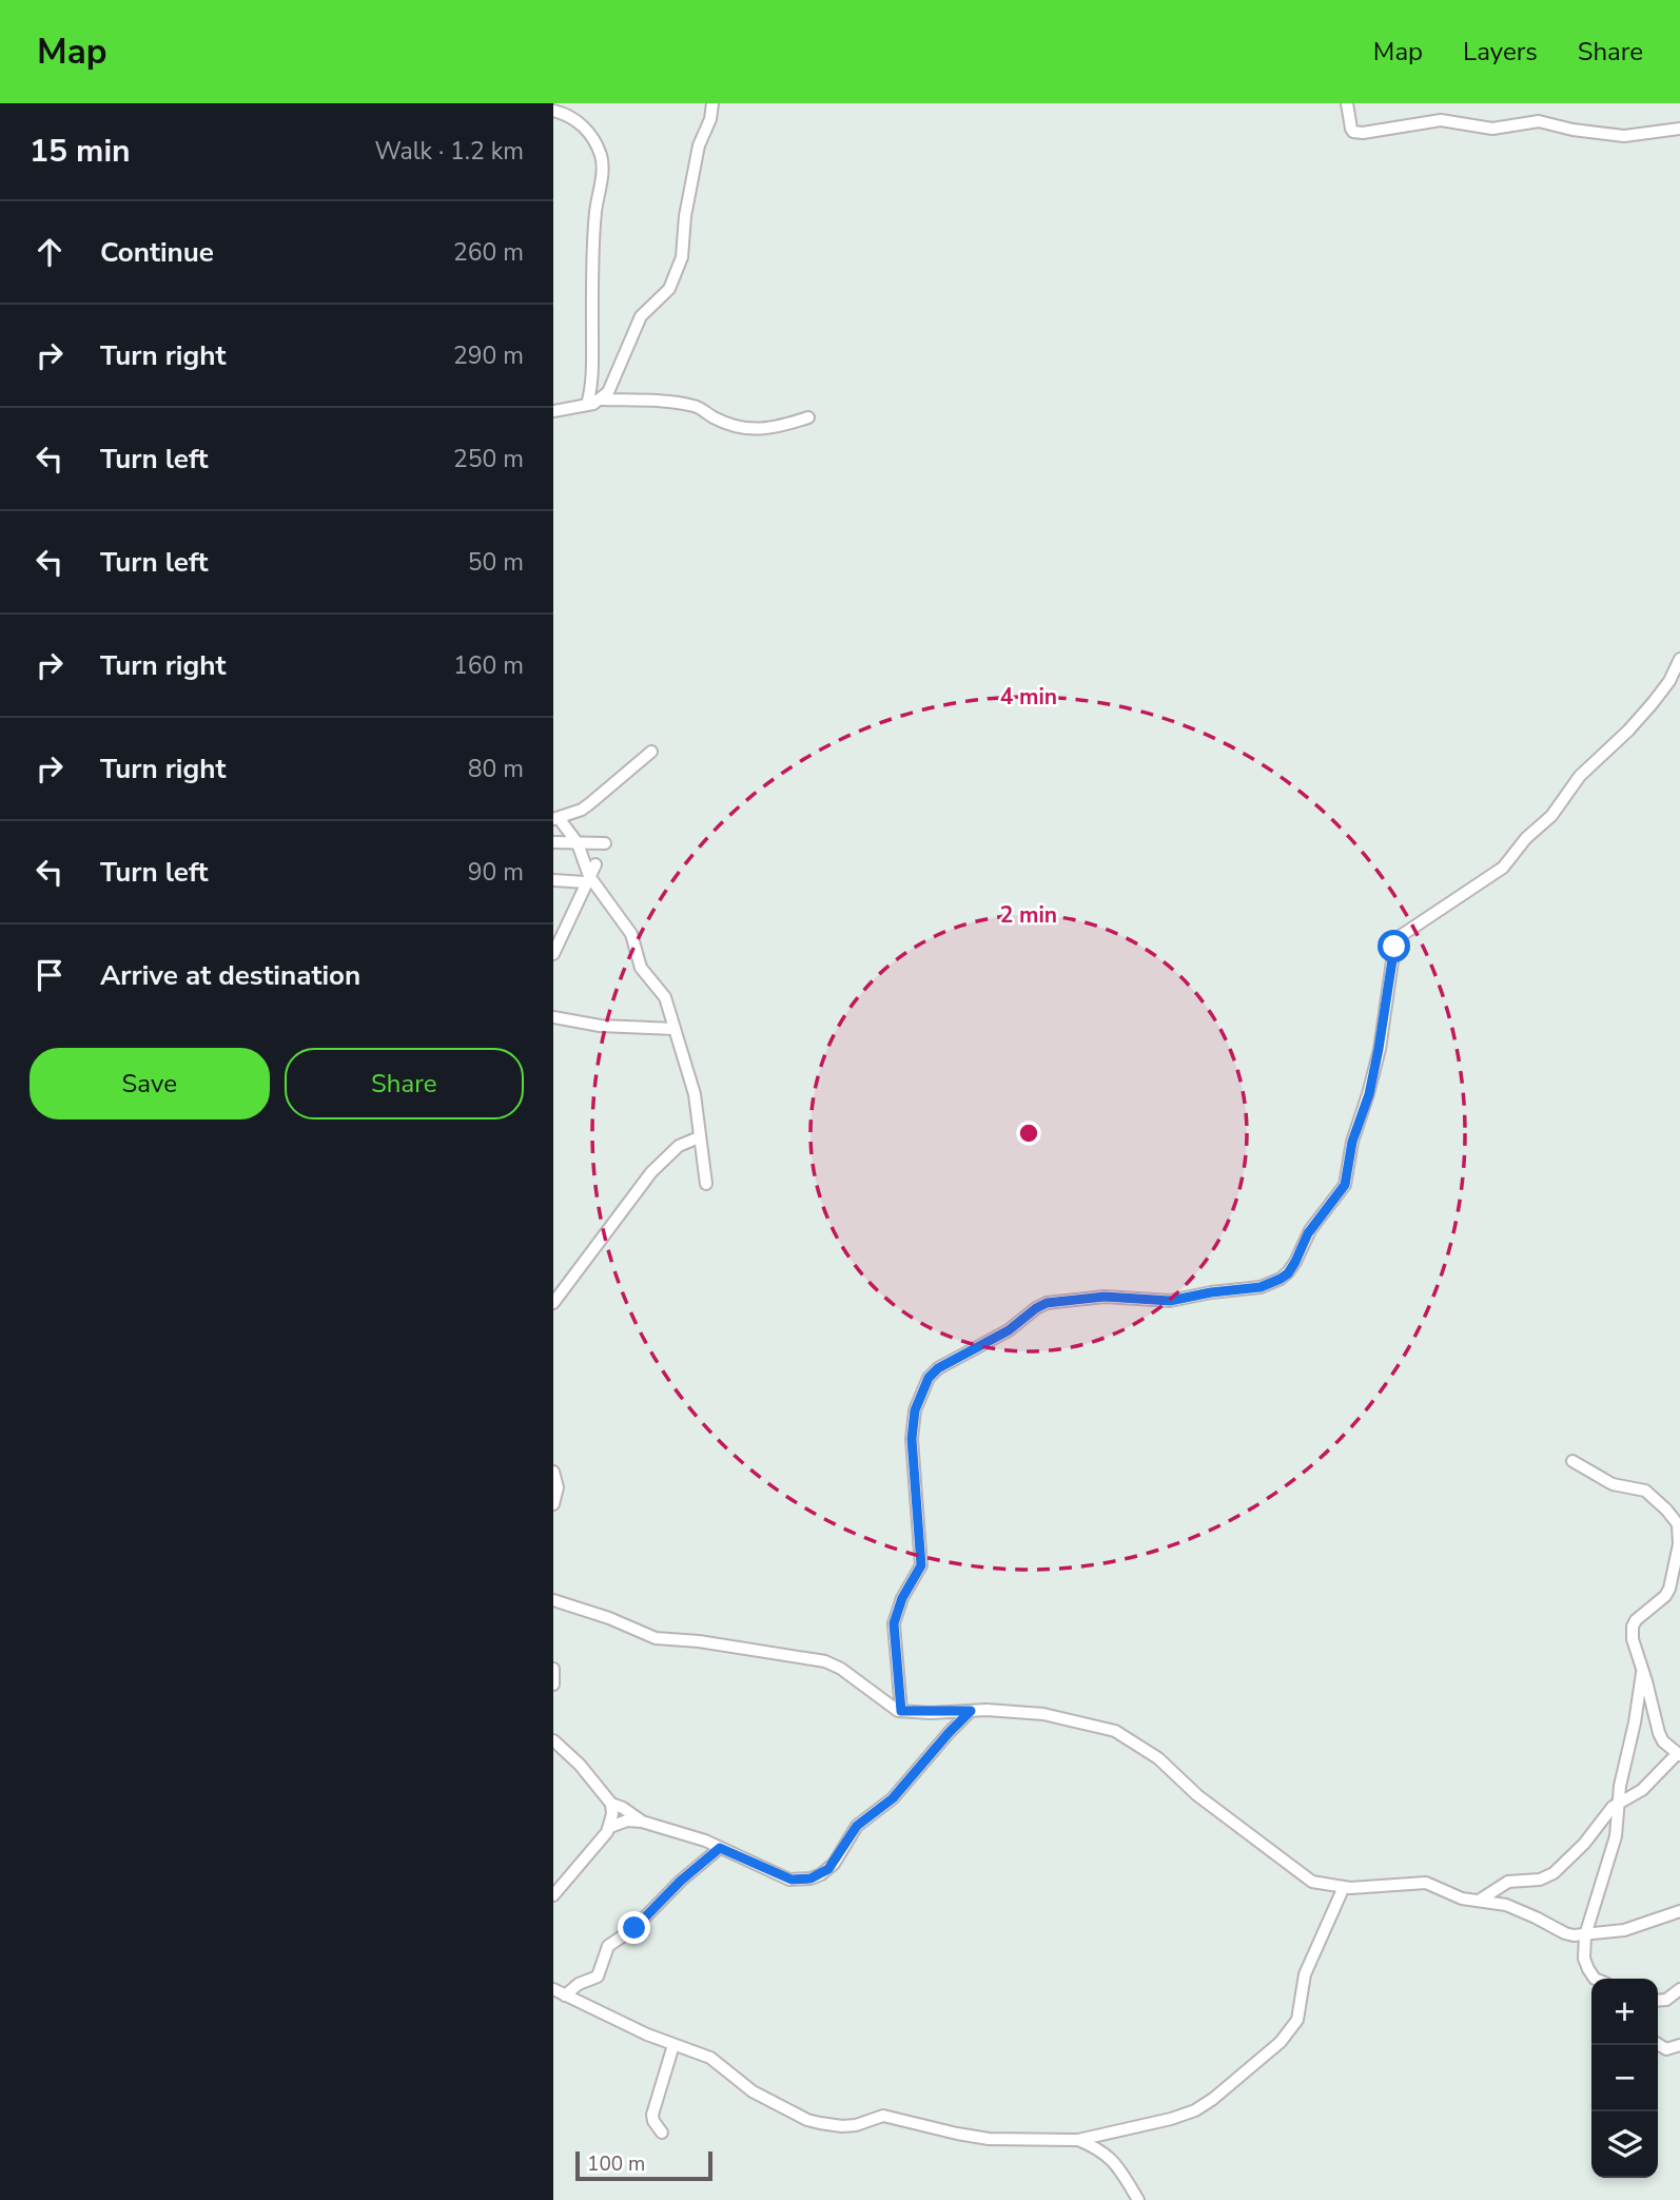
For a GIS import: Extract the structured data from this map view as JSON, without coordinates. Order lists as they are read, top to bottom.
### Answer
{
  "scale_bar": "100 m",
  "page": {
    "header": "Map",
    "nav": ["Map", "Layers", "Share"],
    "heading": ["15 min", "Walk · 1.2 km"],
    "list": [
      ["Continue", "260 m"],
      ["Turn right", "290 m"],
      ["Turn left", "250 m"],
      ["Turn left", "50 m"],
      ["Turn right", "160 m"],
      ["Turn right", "80 m"],
      ["Turn left", "90 m"],
      "Arrive at destination"
    ],
    "buttons": ["Save", "Share"],
    "map_buttons": ["+", "−"],
    "scale": "100 m"
  },
  "rings": ["4 min", "2 min"]
}
